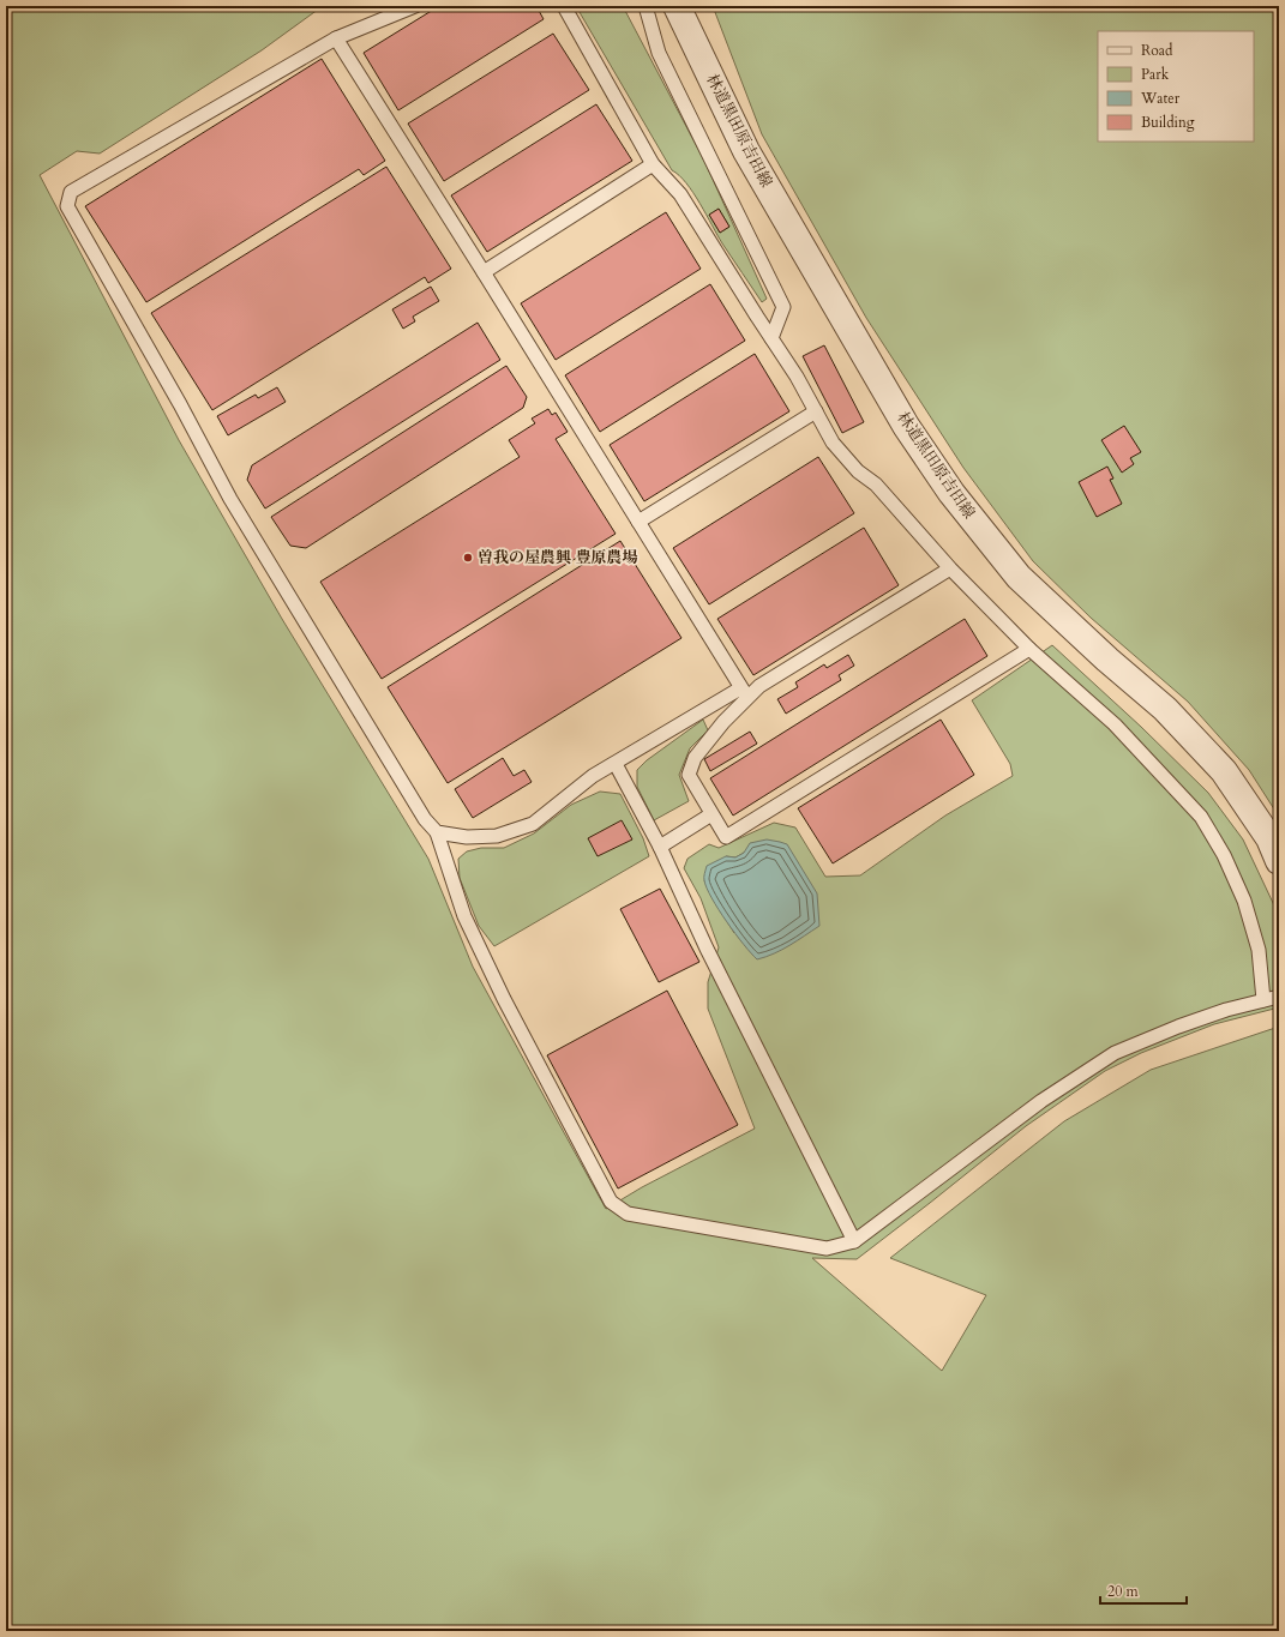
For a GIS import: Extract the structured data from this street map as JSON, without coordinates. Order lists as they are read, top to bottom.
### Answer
{
  "streets": {
    "street": ["林道黒田原吉田線"]
  },
  "places": ["曽我の屋農興 豊原農場"],
  "legend": [
    "Road",
    "Park",
    "Water",
    "Building"
  ],
  "scale_bar": "20 m"
}
